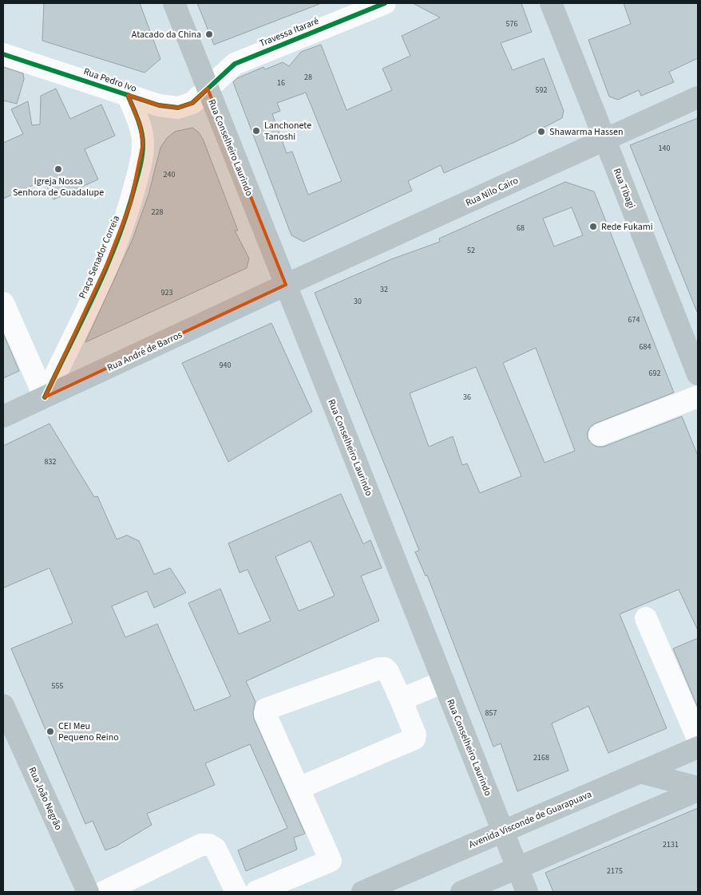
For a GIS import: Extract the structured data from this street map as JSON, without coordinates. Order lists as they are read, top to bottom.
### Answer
{
  "streets": {
    "main road": [
      "Rua Conselheiro Laurindo",
      "Rua Tibagi",
      "Rua Nilo Cairo",
      "Rua André de Barros",
      "Rua João Negrão",
      "Avenida Visconde de Guarapuava"
    ],
    "street": ["Travessa Itararé", "Rua Pedro Ivo", "Praça Senador Correia"]
  },
  "crossings": [
    ["Travessa Itararé", "Rua Pedro Ivo"],
    ["Travessa Itararé", "Rua Conselheiro Laurindo"],
    ["Rua Pedro Ivo", "Rua Conselheiro Laurindo"],
    ["Rua Pedro Ivo", "Praça Senador Correia"],
    ["Rua Conselheiro Laurindo", "Rua Nilo Cairo"],
    ["Rua Conselheiro Laurindo", "Rua André de Barros"],
    ["Rua Conselheiro Laurindo", "Avenida Visconde de Guarapuava"],
    ["Rua Tibagi", "Rua Nilo Cairo"],
    ["Rua Nilo Cairo", "Rua André de Barros"],
    ["Praça Senador Correia", "Rua André de Barros"]
  ],
  "places": [
    "Atacado da China",
    "Lanchonete Tanoshi",
    "Shawarma Hassen",
    "Igreja Nossa Senhora de Guadalupe",
    "Rede Fukami",
    "CEI Meu Pequeno Reino"
  ],
  "house_numbers": [
    "576",
    "28",
    "16",
    "592",
    "140",
    "240",
    "228",
    "68",
    "52",
    "32",
    "923",
    "30",
    "674",
    "684",
    "940",
    "692",
    "36",
    "832",
    "555",
    "857",
    "2168",
    "2131",
    "2175"
  ]
}
